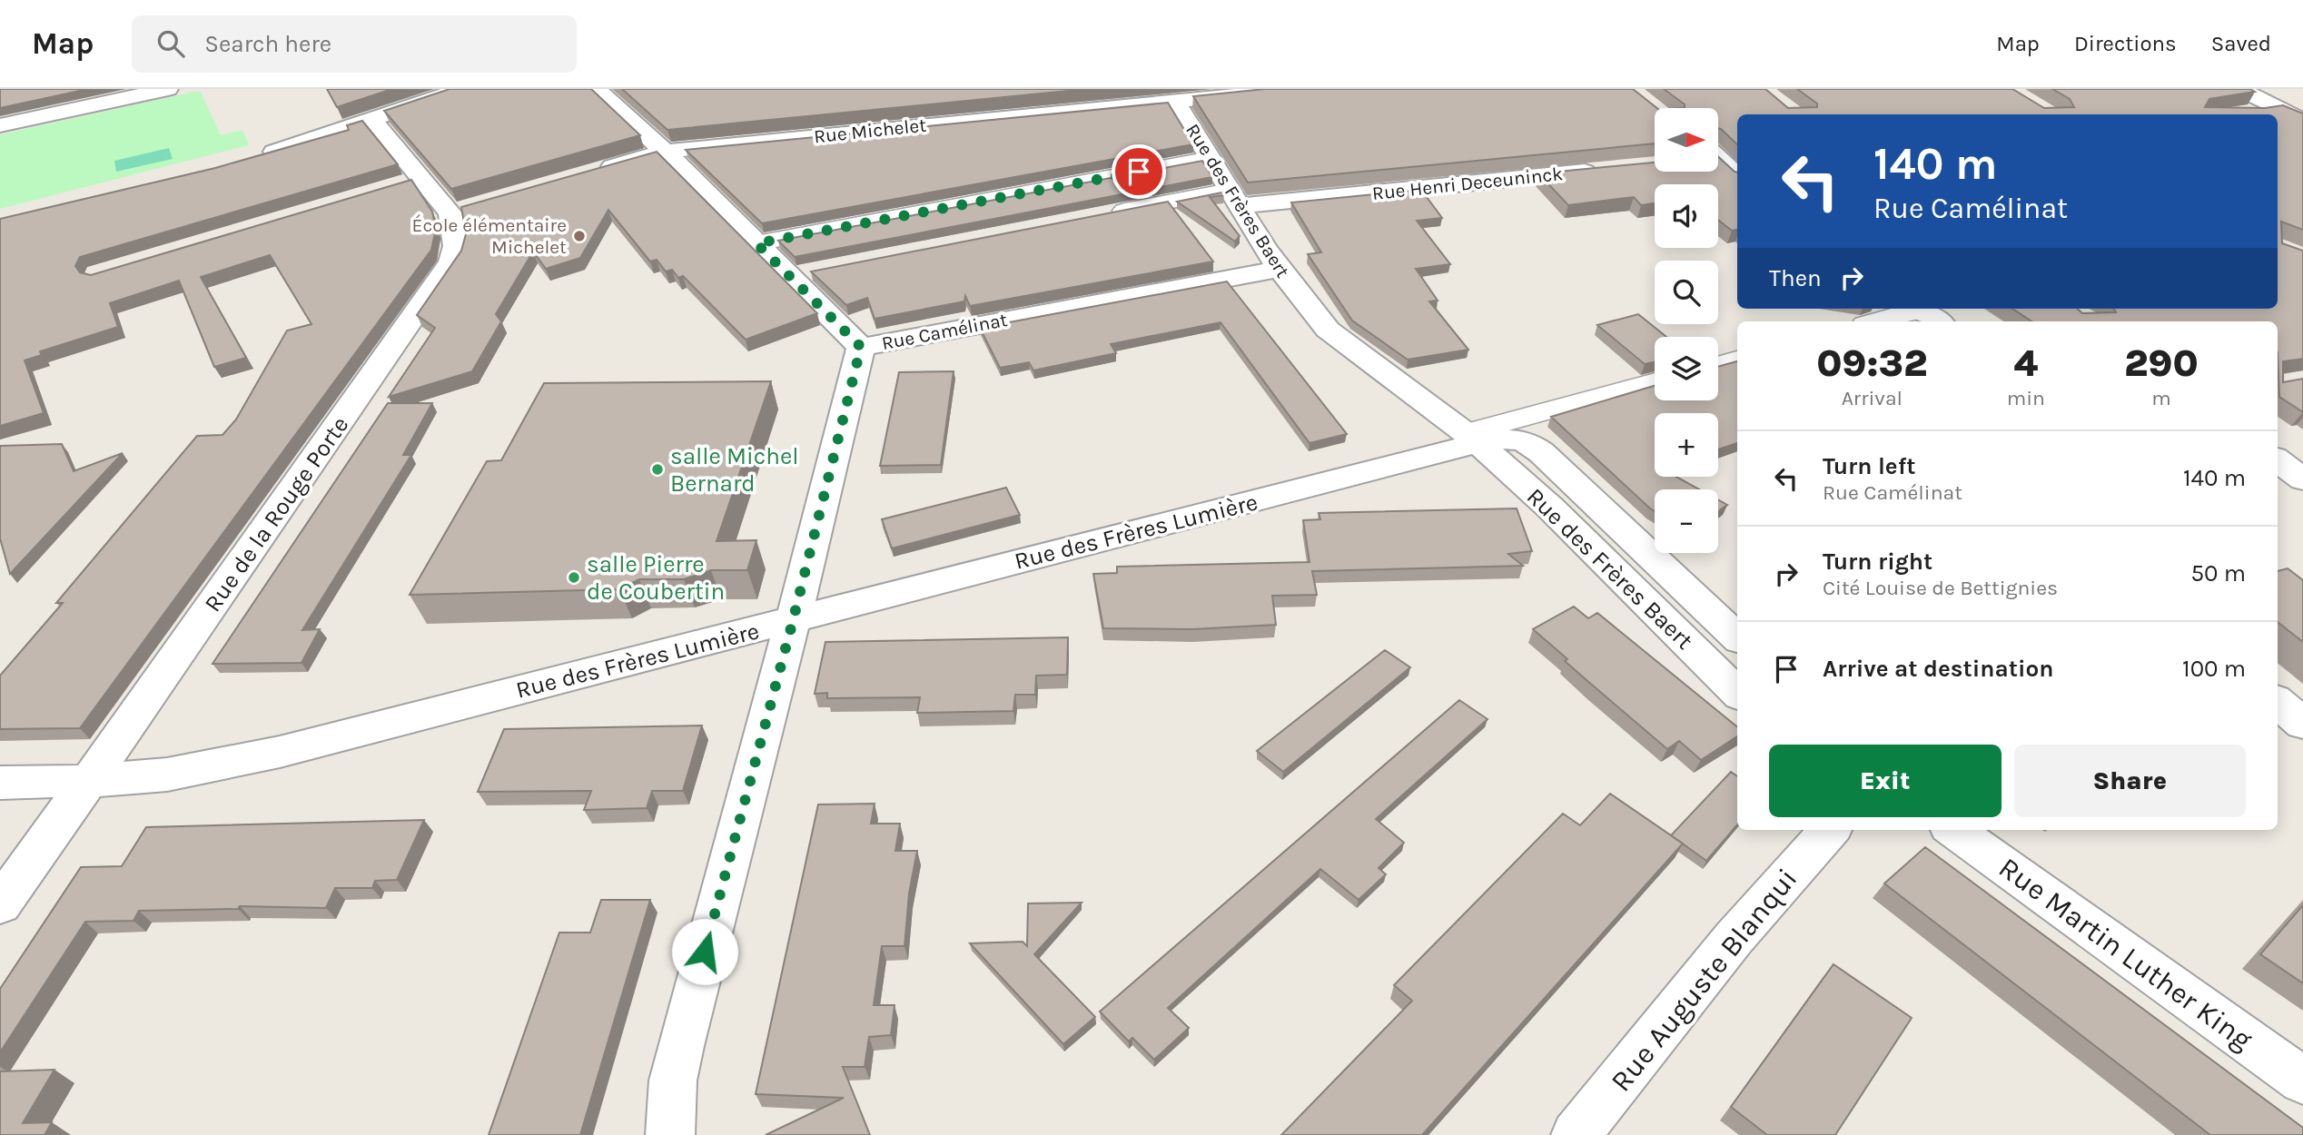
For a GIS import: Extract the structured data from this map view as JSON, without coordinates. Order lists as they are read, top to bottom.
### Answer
{
  "streets": {
    "street": [
      "Rue Michelet",
      "Rue Henri Deceuninck",
      "Rue des Frères Baert",
      "Rue Camélinat",
      "Rue de la Rouge Porte",
      "Rue des Frères Lumière",
      "Rue Martin Luther King",
      "Rue Auguste Blanqui"
    ]
  },
  "crossings": [
    ["Rue Michelet", "Rue des Frères Baert"],
    ["Rue Michelet", "Rue Camélinat"],
    ["Rue Henri Deceuninck", "Rue des Frères Baert"],
    ["Rue des Frères Baert", "Rue Camélinat"],
    ["Rue des Frères Baert", "Rue des Frères Lumière"],
    ["Rue de la Rouge Porte", "Rue des Frères Lumière"]
  ],
  "places": ["École élémentaire Michelet", "salle Michel Bernard", "salle Pierre de Coubertin"],
  "north": "right",
  "page": {
    "header": "Map",
    "search": "Search here",
    "nav": ["Map", "Directions", "Saved"],
    "map_buttons": ["+", "−"],
    "turn": ["140 m", "Rue Camélinat"],
    "then": "Then",
    "eta": [
      "09:32",
      "Arrival",
      "4",
      "min",
      "290",
      "m"
    ],
    "list": [
      {
        "name": "Turn left",
        "note": "Rue Camélinat",
        "value": "140 m"
      },
      {
        "name": "Turn right",
        "note": "Cité Louise de Bettignies",
        "value": "50 m"
      },
      {
        "name": "Arrive at destination",
        "value": "100 m"
      }
    ],
    "buttons": ["Exit", "Share"]
  }
}
